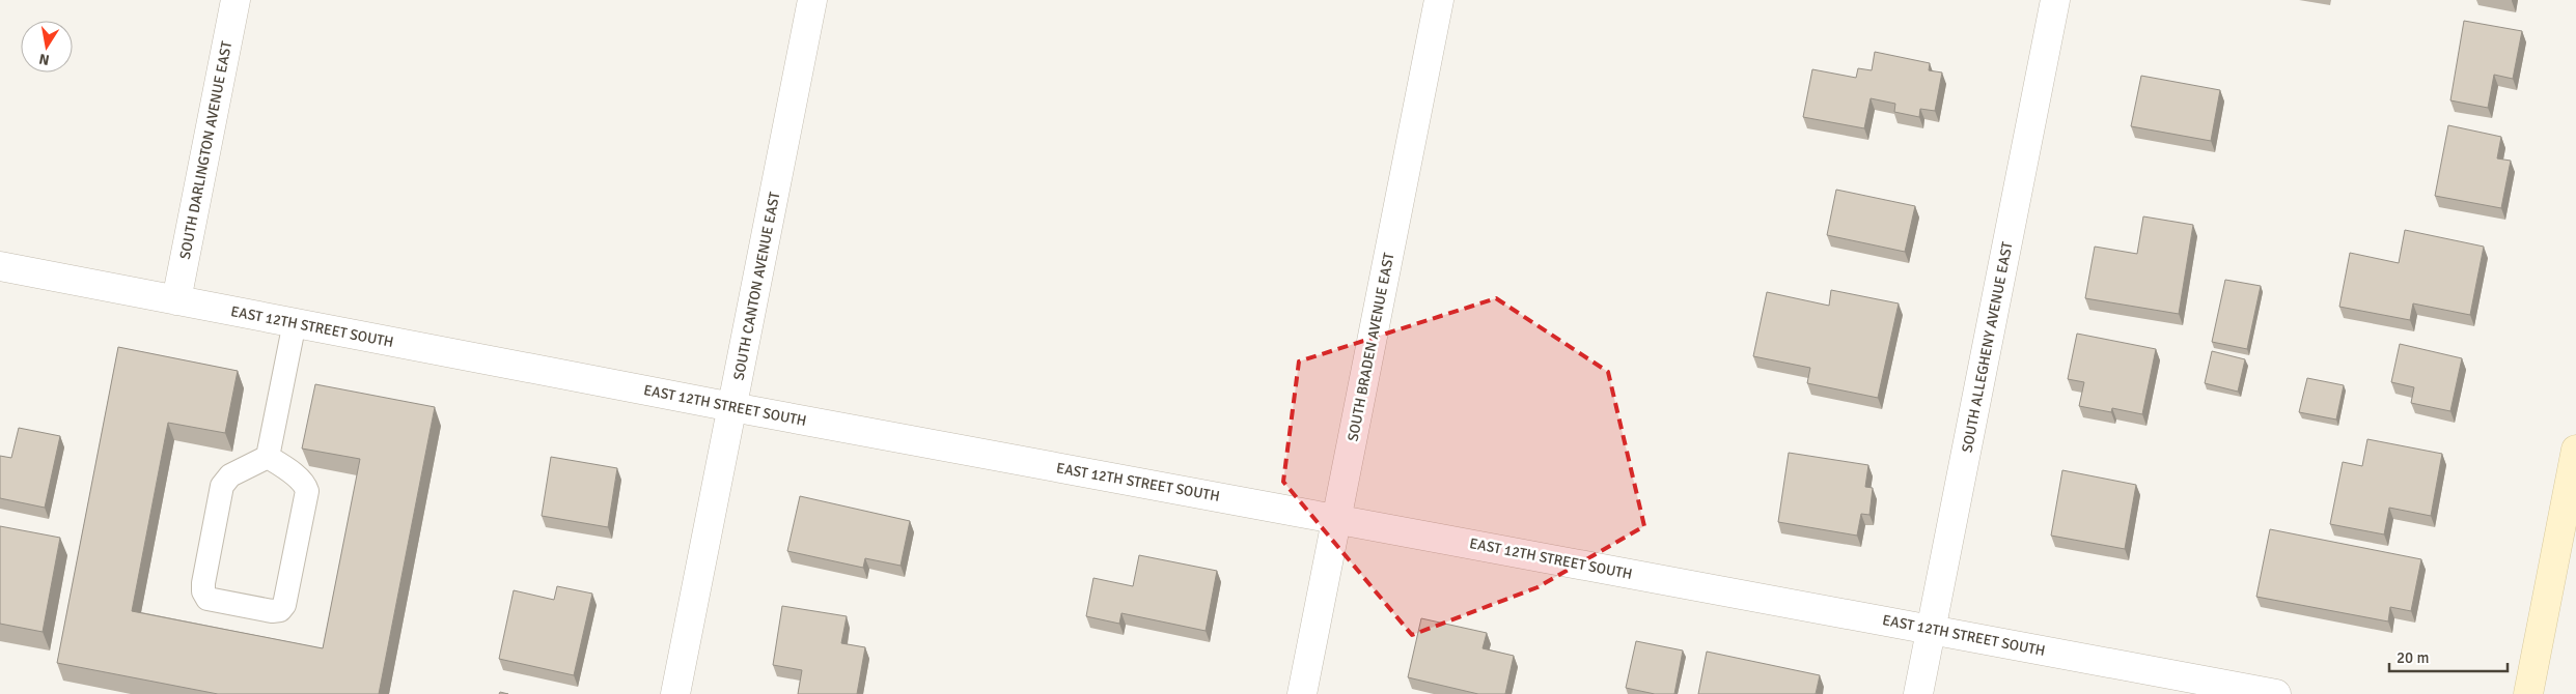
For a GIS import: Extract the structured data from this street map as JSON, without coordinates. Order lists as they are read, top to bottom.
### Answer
{
  "streets": {
    "street": [
      "SOUTH DARLINGTON AVENUE EAST",
      "SOUTH CANTON AVENUE EAST",
      "EAST 12TH STREET SOUTH",
      "SOUTH BRADEN AVENUE EAST",
      "SOUTH ALLEGHENY AVENUE EAST"
    ]
  },
  "crossings": [
    ["SOUTH DARLINGTON AVENUE EAST", "EAST 12TH STREET SOUTH"],
    ["SOUTH CANTON AVENUE EAST", "EAST 12TH STREET SOUTH"],
    ["EAST 12TH STREET SOUTH", "SOUTH BRADEN AVENUE EAST"],
    ["EAST 12TH STREET SOUTH", "SOUTH ALLEGHENY AVENUE EAST"]
  ],
  "scale_bar": "20 m",
  "north": "bottom"
}
